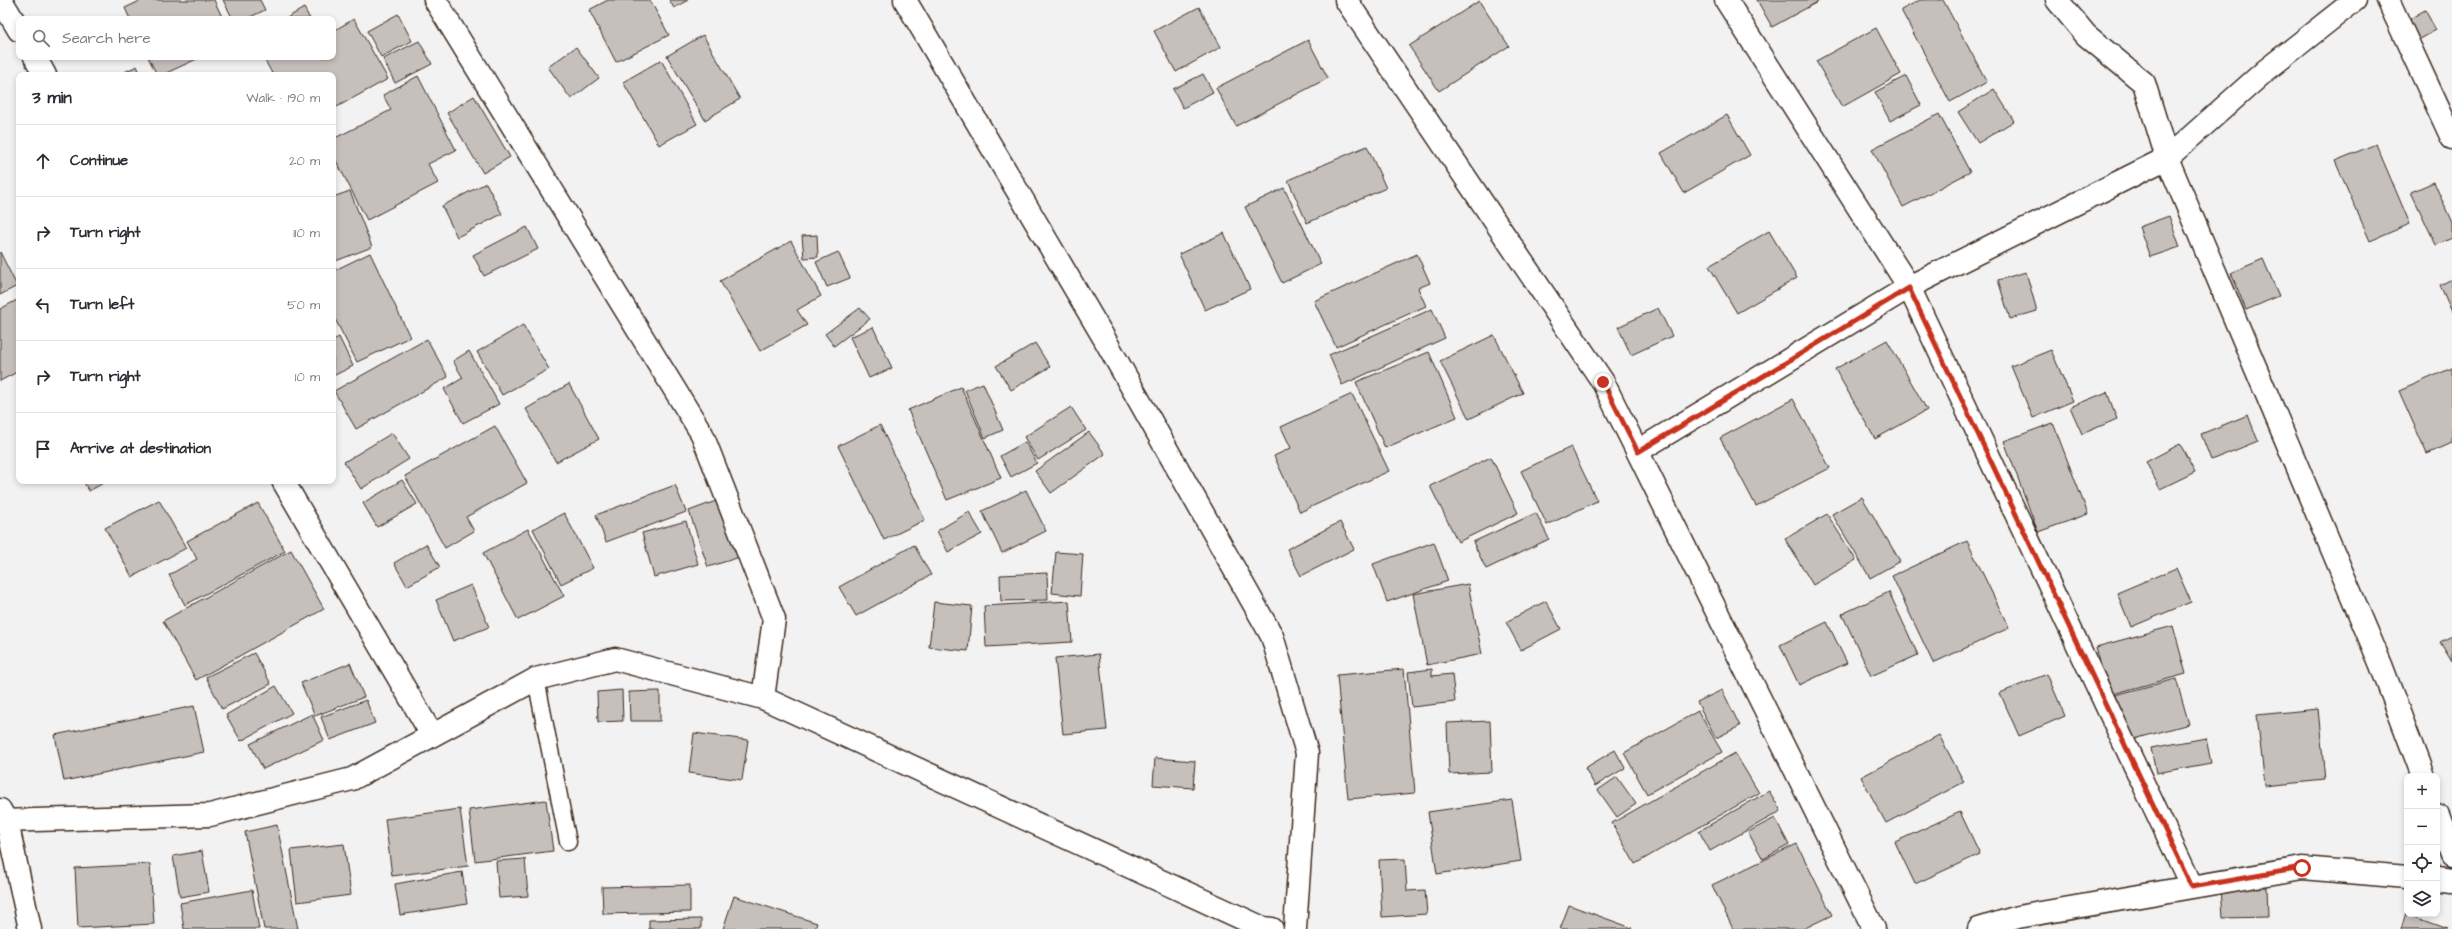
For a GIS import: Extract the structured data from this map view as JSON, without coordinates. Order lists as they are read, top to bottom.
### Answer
{
  "page": {
    "search": "Search here",
    "heading": ["3 min", "Walk · 190 m"],
    "list": [
      ["Continue", "20 m"],
      ["Turn right", "110 m"],
      ["Turn left", "50 m"],
      ["Turn right", "10 m"],
      "Arrive at destination"
    ],
    "map_buttons": ["+", "−"]
  }
}
